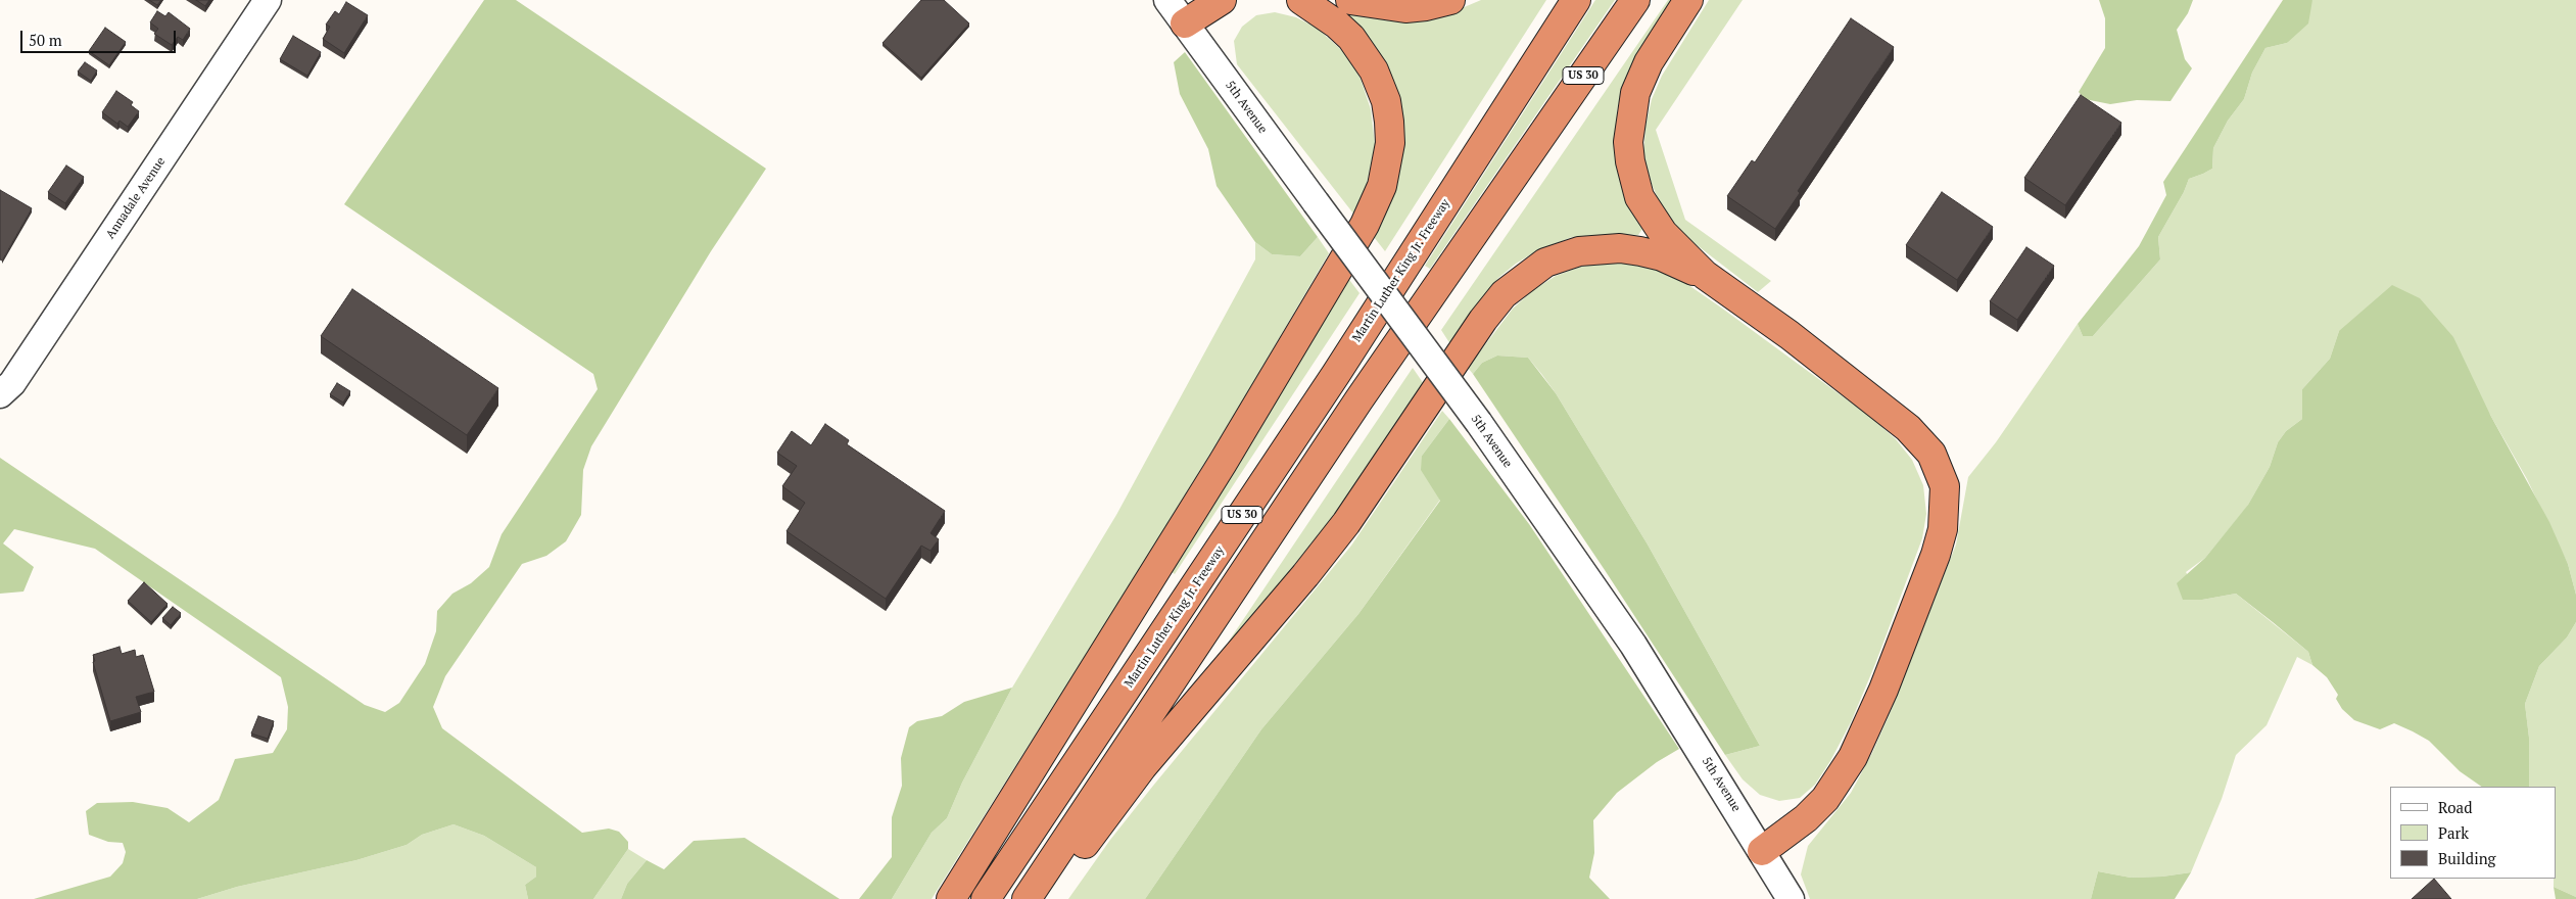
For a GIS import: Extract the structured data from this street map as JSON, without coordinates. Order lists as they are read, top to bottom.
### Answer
{
  "streets": {
    "highway": ["US 30", "Martin Luther King Jr. Freeway"],
    "street": ["5th Avenue", "Annadale Avenue"]
  },
  "legend": ["Road", "Park", "Building"],
  "scale_bar": "50 m"
}
